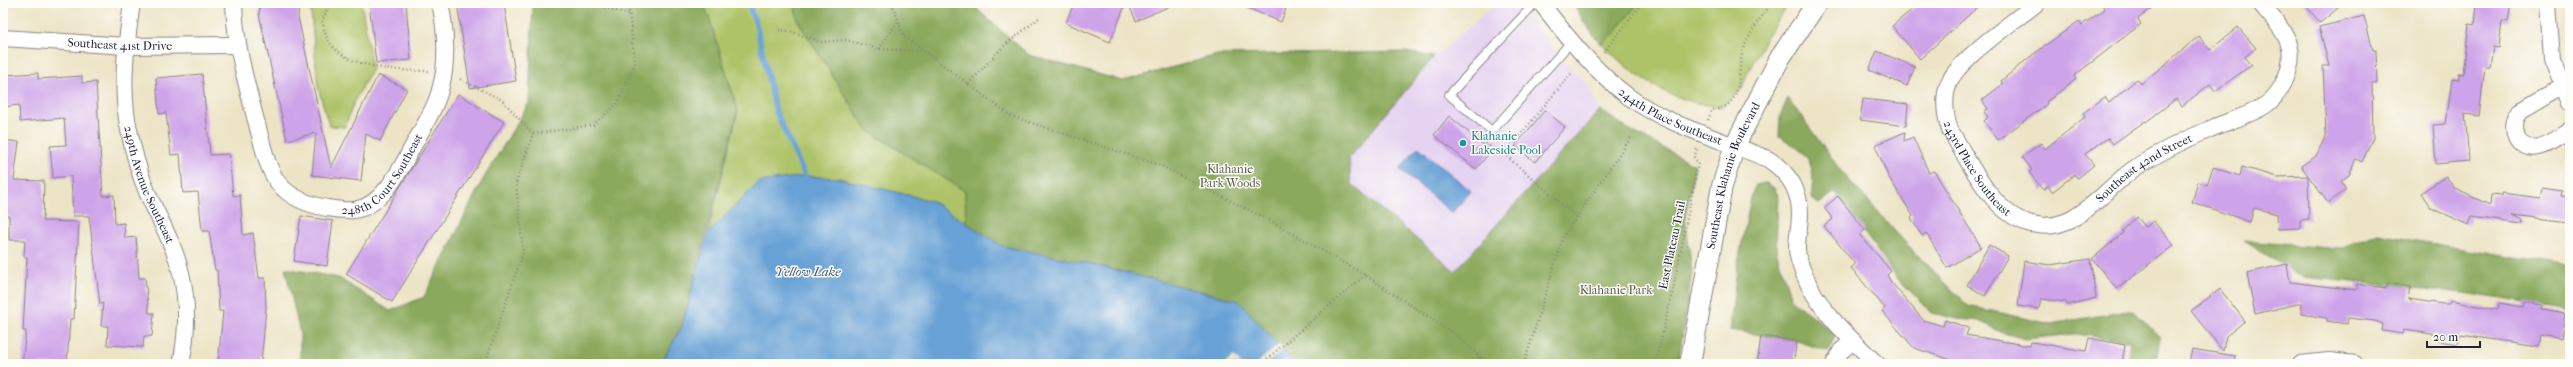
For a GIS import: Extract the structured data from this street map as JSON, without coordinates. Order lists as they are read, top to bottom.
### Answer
{
  "streets": {
    "street": [
      "Southeast 41st Drive",
      "244th Place Southeast",
      "243rd Place Southeast",
      "248th Court Southeast",
      "Southeast 42nd Street",
      "Southeast Klahanie Boulevard",
      "249th Avenue Southeast"
    ],
    "path": ["East Plateau Trail"]
  },
  "crossings": [
    ["Southeast 41st Drive", "248th Court Southeast"],
    ["Southeast 41st Drive", "249th Avenue Southeast"],
    ["244th Place Southeast", "Southeast Klahanie Boulevard"],
    ["243rd Place Southeast", "Southeast 42nd Street"]
  ],
  "water": ["Yellow Lake"],
  "parks": ["Klahanie Park Woods", "Klahanie Park"],
  "places": ["Klahanie Lakeside Pool"],
  "scale_bar": "20 m"
}
